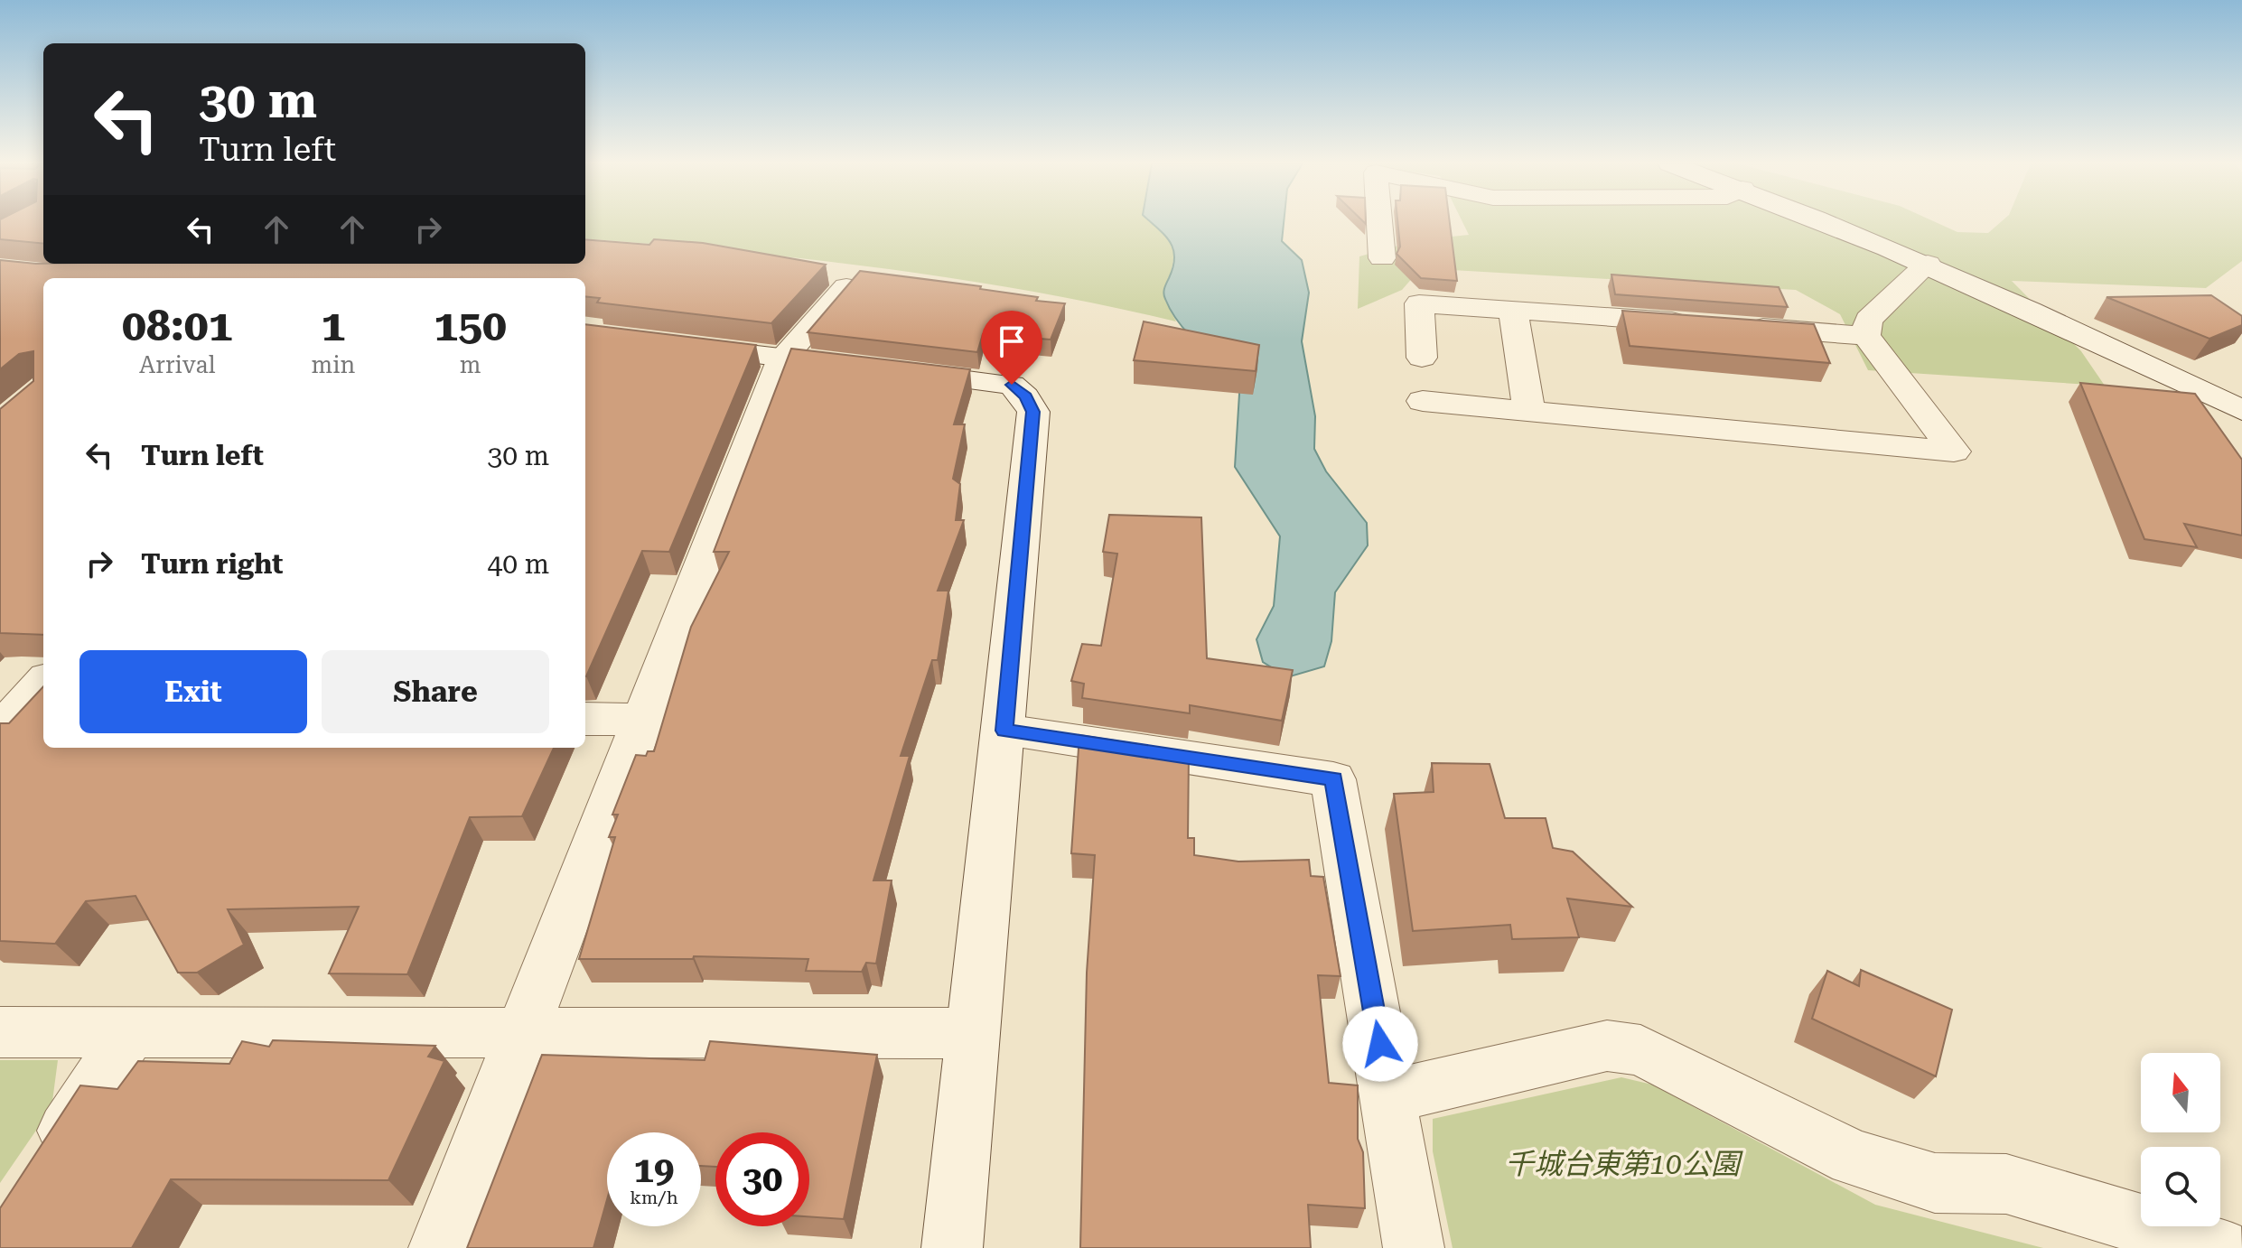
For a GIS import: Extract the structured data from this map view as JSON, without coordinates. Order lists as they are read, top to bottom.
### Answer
{
  "parks": ["千城台東第10公園"],
  "north": "top",
  "page": {
    "turn": ["30 m", "Turn left"],
    "eta": [
      "08:01",
      "Arrival",
      "1",
      "min",
      "150",
      "m"
    ],
    "list": [
      {
        "name": "Turn left",
        "value": "30 m"
      },
      {
        "name": "Turn right",
        "value": "40 m"
      }
    ],
    "buttons": ["Exit", "Share"],
    "speed": "19 km/h",
    "limit": "30"
  }
}
